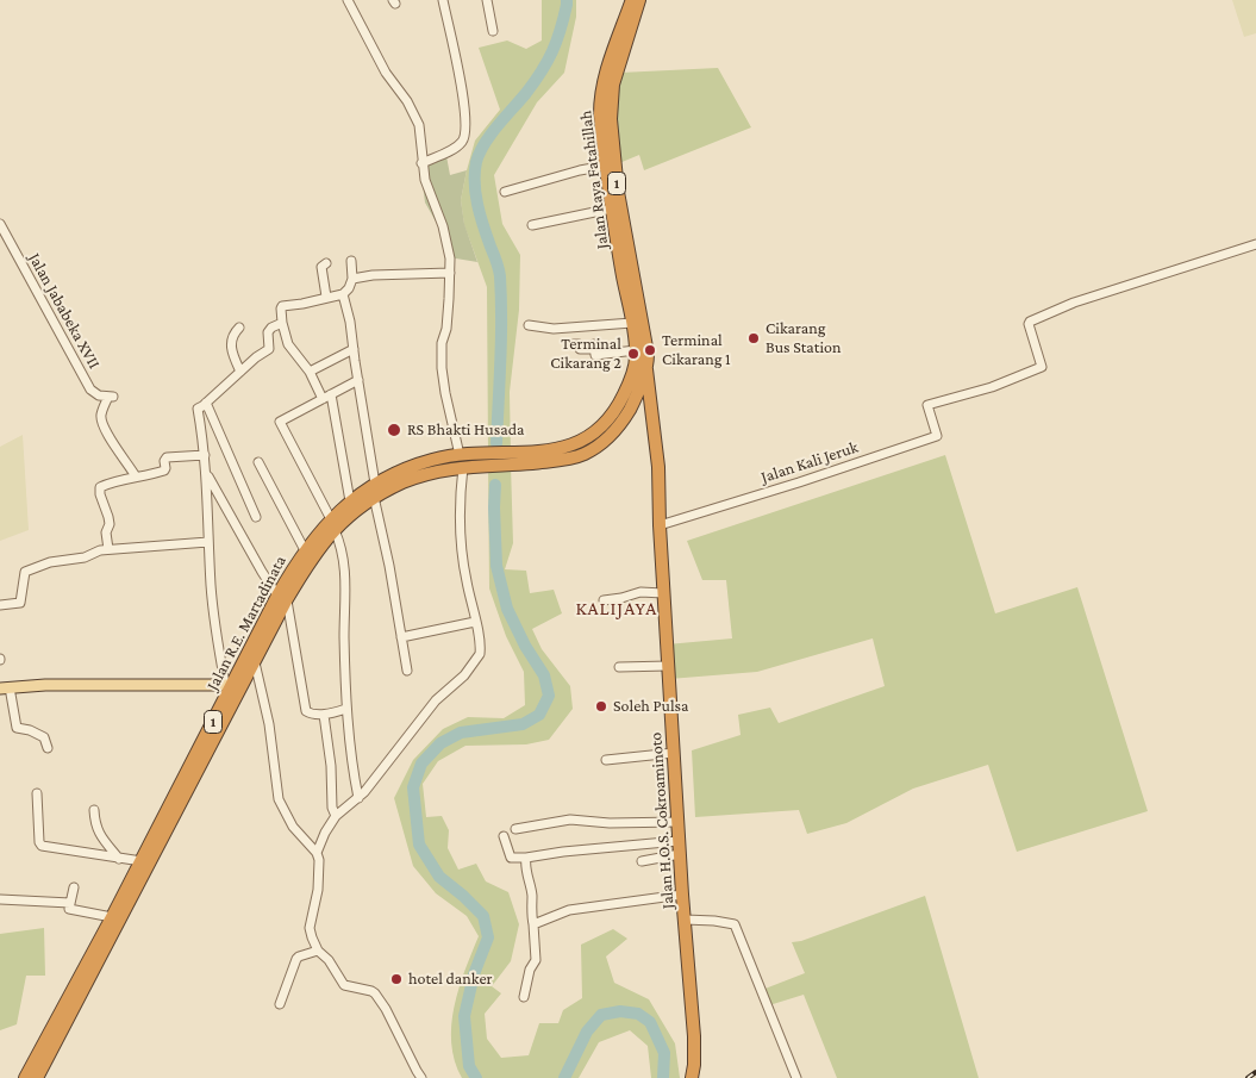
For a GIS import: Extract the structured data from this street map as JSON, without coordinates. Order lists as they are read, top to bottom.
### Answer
{
  "streets": {
    "highway": [
      "Jalan Raya Fatahillah",
      "1",
      "Jalan R.E. Martadinata",
      "Jalan H.O.S. Cokroaminoto"
    ],
    "street": ["Jalan Jababeka XVII", "Jalan Kali Jeruk"]
  },
  "crossings": [
    ["Jalan Raya Fatahillah", "Jalan R.E. Martadinata"],
    ["Jalan Raya Fatahillah", "Jalan H.O.S. Cokroaminoto"],
    ["Jalan Kali Jeruk", "Jalan H.O.S. Cokroaminoto"],
    ["Jalan R.E. Martadinata", "Jalan H.O.S. Cokroaminoto"]
  ],
  "districts": ["KALIJAYA"],
  "places": [
    "Cikarang Bus Station",
    "Terminal Cikarang 1",
    "Terminal Cikarang 2",
    "RS Bhakti Husada",
    "Soleh Pulsa",
    "hotel danker"
  ]
}
